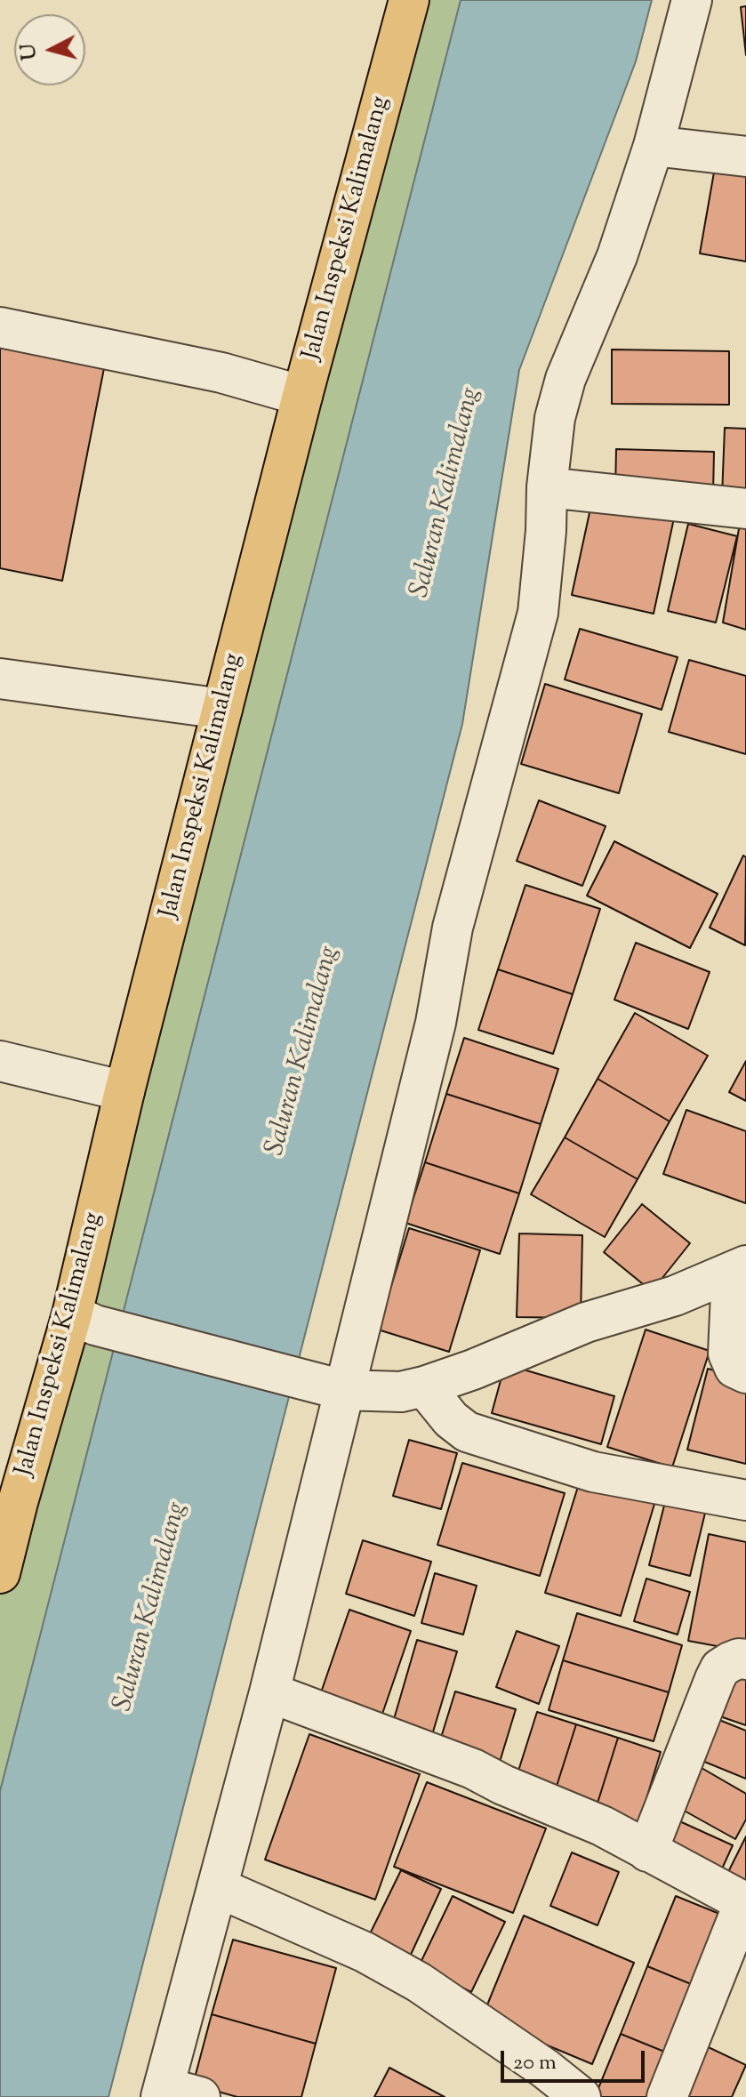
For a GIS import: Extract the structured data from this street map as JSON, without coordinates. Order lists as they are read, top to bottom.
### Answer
{
  "streets": {
    "main road": ["Jalan Inspeksi Kalimalang"]
  },
  "water": ["Saluran Kalimalang"],
  "scale_bar": "20 m",
  "north": "left"
}
